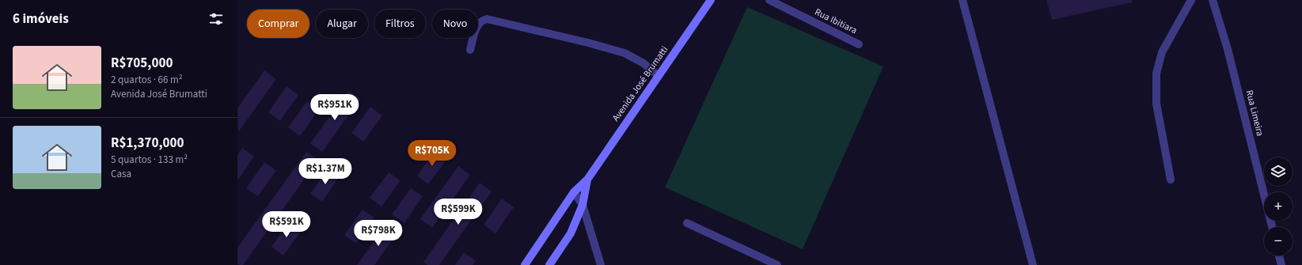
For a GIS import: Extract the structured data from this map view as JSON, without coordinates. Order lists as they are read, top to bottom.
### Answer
{
  "streets": {
    "main road": ["Avenida José Brumatti"],
    "street": ["Rua Ibitiara", "Rua Limeira"]
  },
  "page": {
    "heading": "6 imóveis",
    "chip": [
      "Comprar",
      "Alugar",
      "Filtros",
      "Novo"
    ],
    "list": [
      {
        "name": "R$705,000",
        "note": "2 quartos · 66 m² · Avenida José Brumatti"
      },
      {
        "name": "R$1,370,000",
        "note": "5 quartos · 133 m² · Casa"
      }
    ],
    "price": [
      "R$951K",
      "R$705K",
      "R$1.37M",
      "R$599K",
      "R$591K",
      "R$798K"
    ],
    "map_buttons": ["+", "−"]
  }
}
